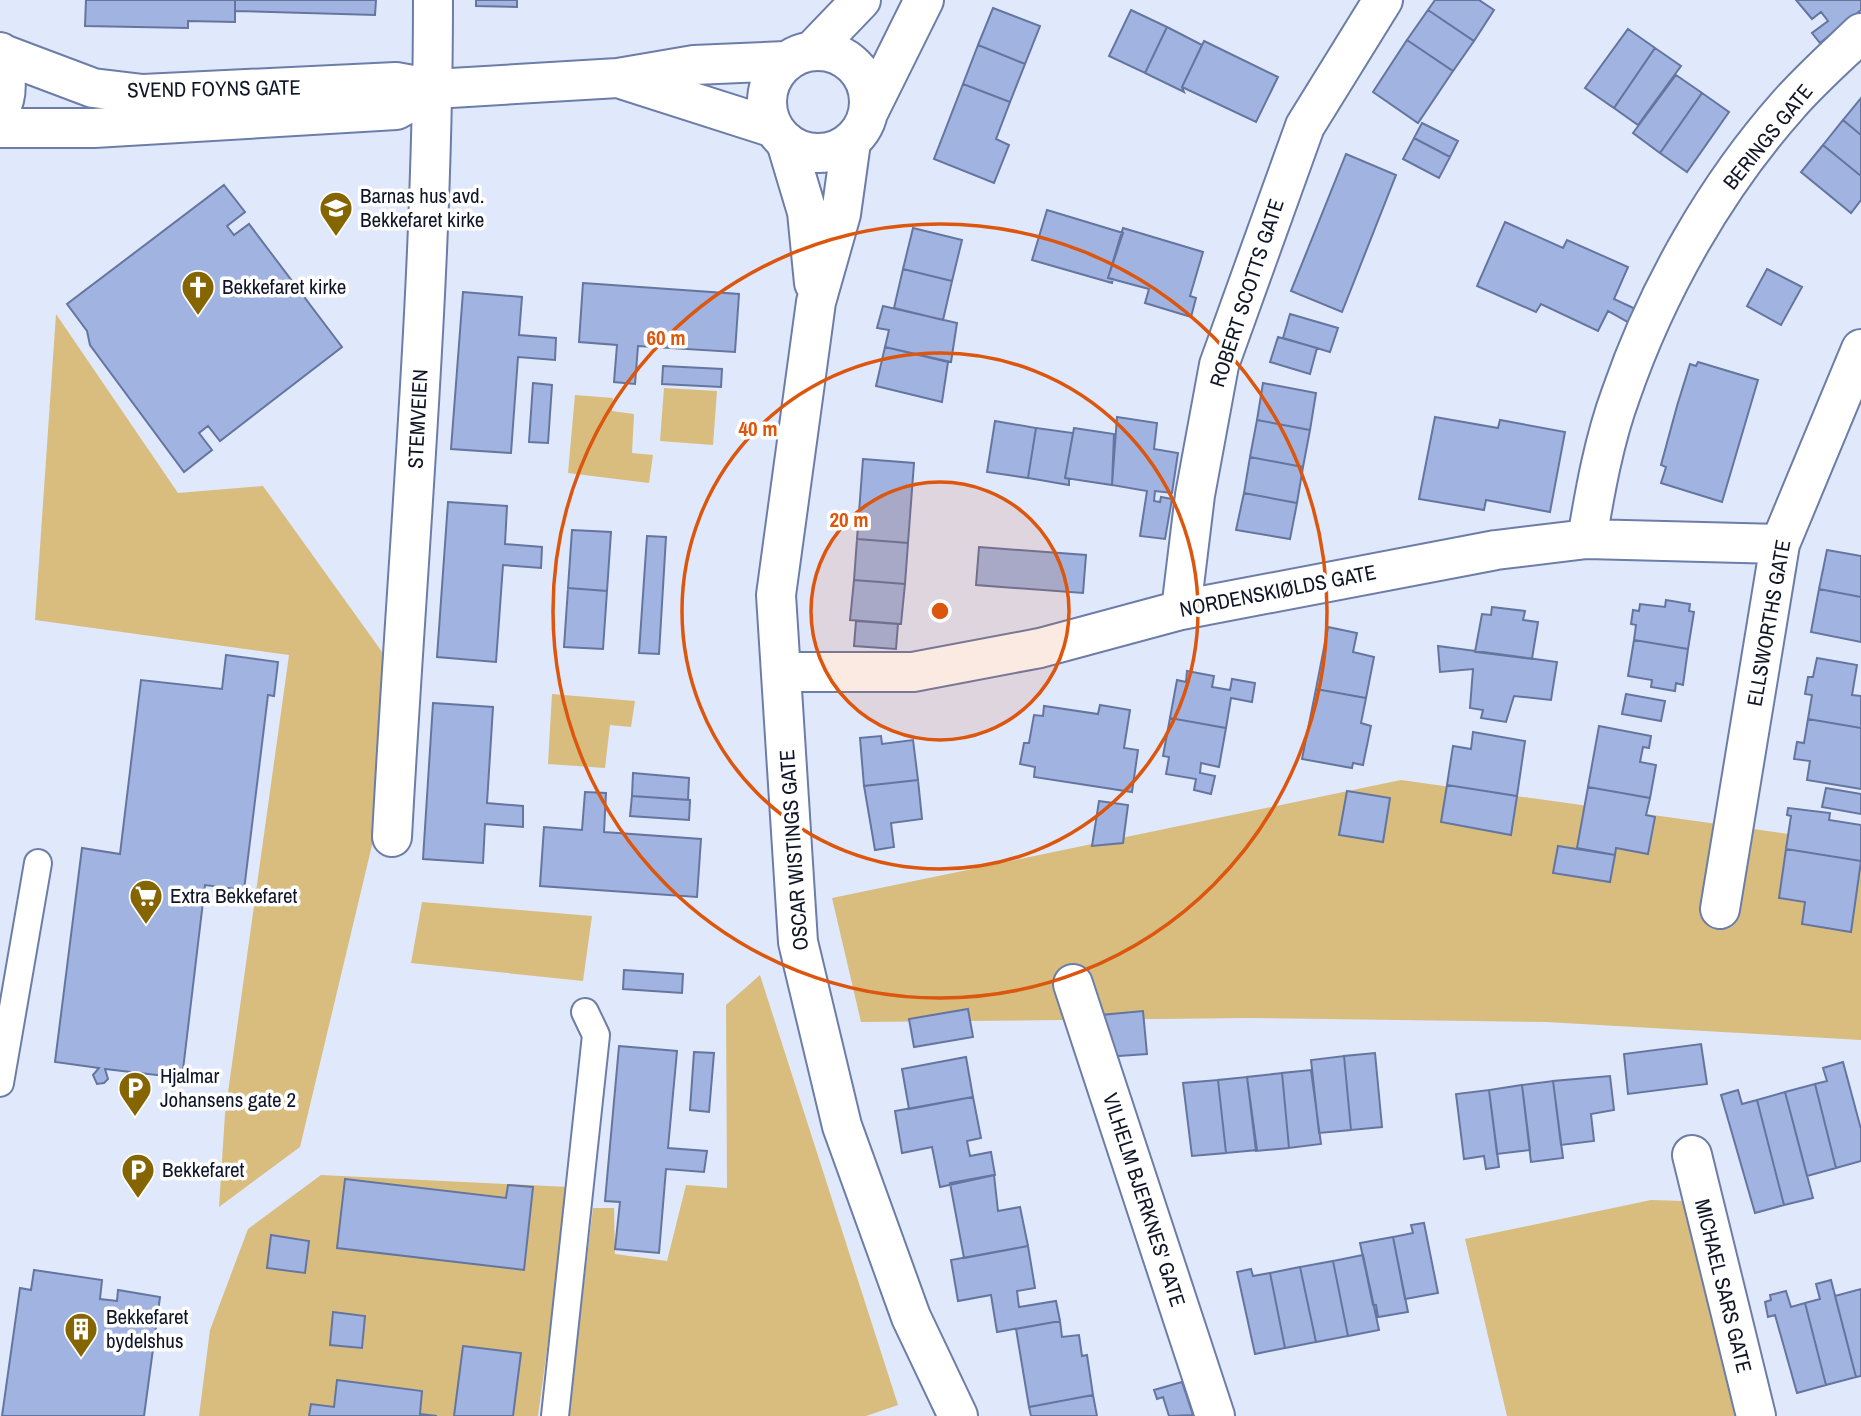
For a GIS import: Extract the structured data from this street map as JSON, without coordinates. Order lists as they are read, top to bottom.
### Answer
{
  "streets": {
    "street": [
      "SVEND FOYNS GATE",
      "BERINGS GATE",
      "ROBERT SCOTTS GATE",
      "STEMVEIEN",
      "NORDENSKIØLDS GATE",
      "ELLSWORTHS GATE",
      "OSCAR WISTINGS GATE",
      "VILHELM BJERKNES' GATE",
      "MICHAEL SARS GATE"
    ]
  },
  "crossings": [
    ["SVEND FOYNS GATE", "STEMVEIEN"],
    ["SVEND FOYNS GATE", "OSCAR WISTINGS GATE"],
    ["BERINGS GATE", "NORDENSKIØLDS GATE"],
    ["ROBERT SCOTTS GATE", "NORDENSKIØLDS GATE"],
    ["NORDENSKIØLDS GATE", "ELLSWORTHS GATE"],
    ["NORDENSKIØLDS GATE", "OSCAR WISTINGS GATE"]
  ],
  "places": {
    "school or university": ["Barnas hus avd. Bekkefaret kirke"],
    "church": ["Bekkefaret kirke"],
    "supermarket": ["Extra Bekkefaret"],
    "parking": ["Hjalmar Johansens gate 2", "Bekkefaret"],
    "building": ["Bekkefaret bydelshus"]
  },
  "rings": ["60 m", "40 m", "20 m"]
}
